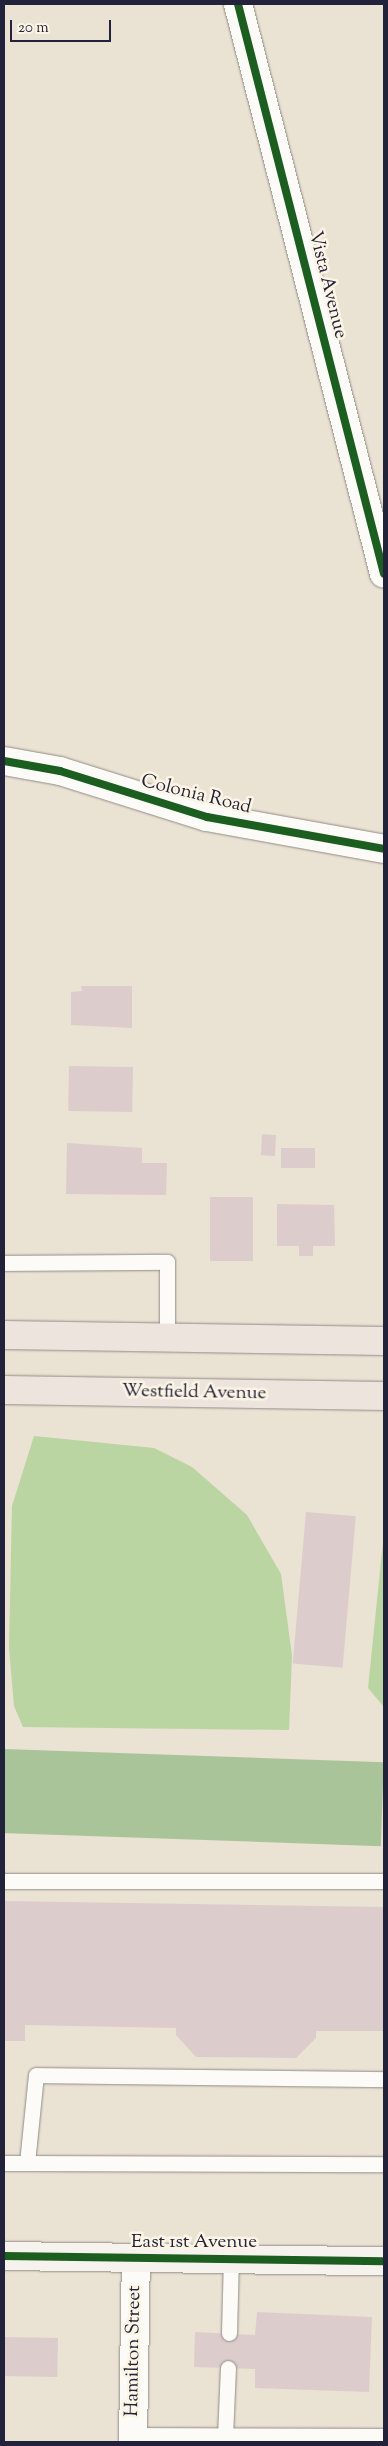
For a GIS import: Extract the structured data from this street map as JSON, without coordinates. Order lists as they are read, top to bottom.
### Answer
{
  "streets": {
    "main road": ["Westfield Avenue"],
    "street": [
      "Vista Avenue",
      "Colonia Road",
      "East 1st Avenue",
      "Hamilton Street"
    ]
  },
  "crossings": [
    ["East 1st Avenue", "Hamilton Street"]
  ],
  "scale_bar": "20 m"
}
